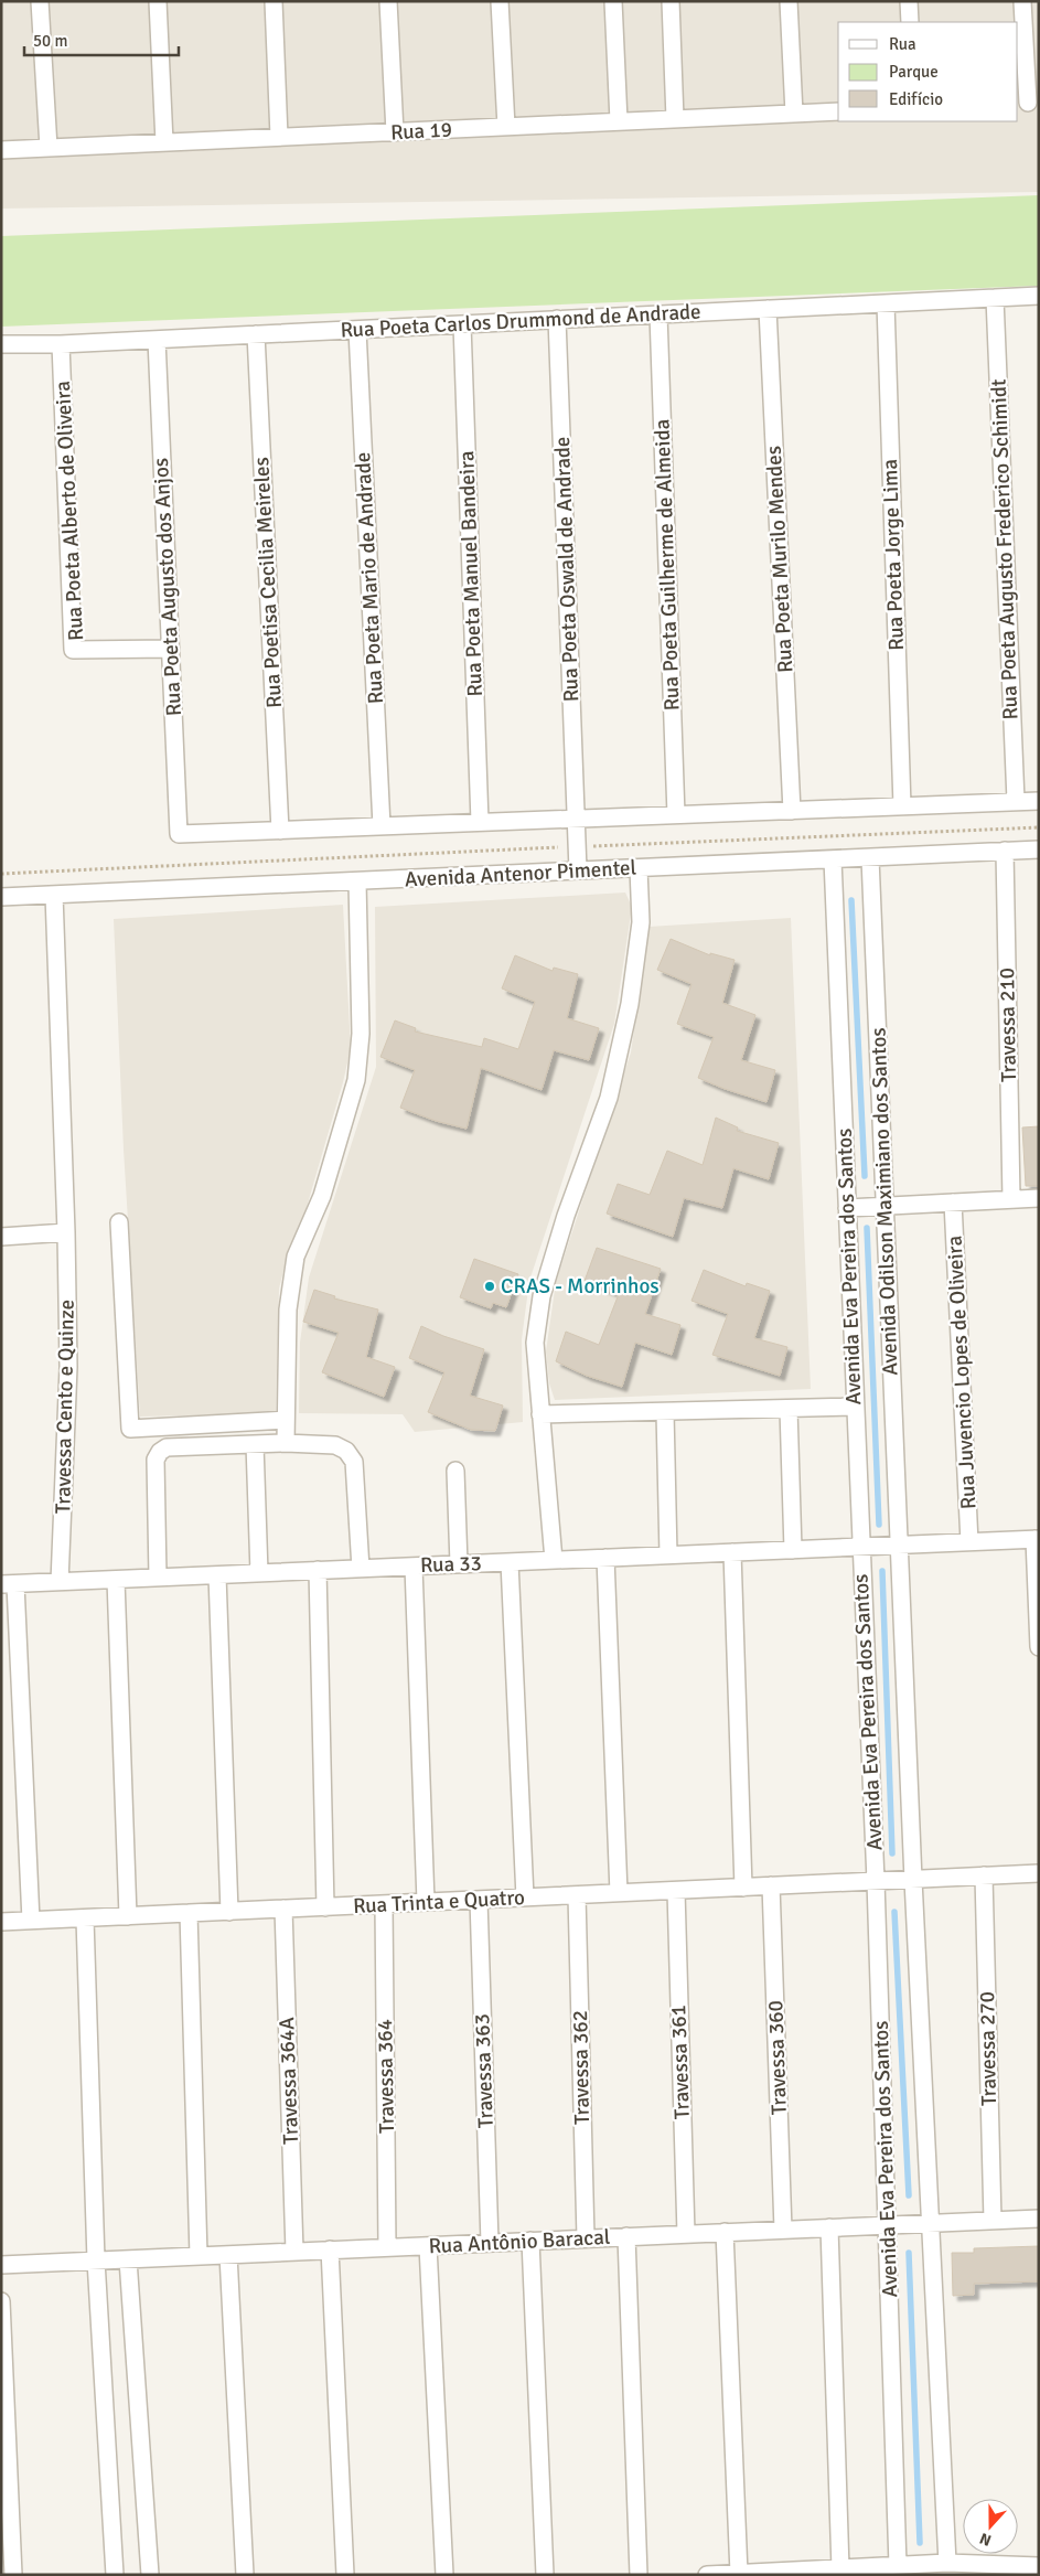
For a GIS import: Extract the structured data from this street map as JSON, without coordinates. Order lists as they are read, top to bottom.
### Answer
{
  "streets": {
    "street": [
      "Rua 19",
      "Rua Poeta Carlos Drummond de Andrade",
      "Rua Poeta Alberto de Oliveira",
      "Rua Poeta Augusto Frederico Schimidt",
      "Rua Poeta Jorge Lima",
      "Rua Poeta Murilo Mendes",
      "Rua Poeta Guilherme de Almeida",
      "Rua Poeta Oswald de Andrade",
      "Rua Poeta Manuel Bandeira",
      "Rua Poeta Mario de Andrade",
      "Rua Poetisa Cecilia Meireles",
      "Rua Poeta Augusto dos Anjos",
      "Avenida Antenor Pimentel",
      "Travessa 210",
      "Avenida Odilson Maximiano dos Santos",
      "Avenida Eva Pereira dos Santos",
      "Rua Juvencio Lopes de Oliveira",
      "Travessa Cento e Quinze",
      "Rua 33",
      "Rua Trinta e Quatro",
      "Travessa 270",
      "Travessa 360",
      "Travessa 361",
      "Travessa 362",
      "Travessa 363",
      "Travessa 364",
      "Travessa 364A",
      "Rua Antônio Baracal"
    ]
  },
  "crossings": [
    ["Rua Poeta Carlos Drummond de Andrade", "Rua Poeta Alberto de Oliveira"],
    ["Rua Poeta Carlos Drummond de Andrade", "Rua Poeta Augusto Frederico Schimidt"],
    ["Rua Poeta Carlos Drummond de Andrade", "Rua Poeta Jorge Lima"],
    ["Rua Poeta Carlos Drummond de Andrade", "Rua Poeta Murilo Mendes"],
    ["Rua Poeta Carlos Drummond de Andrade", "Rua Poeta Guilherme de Almeida"],
    ["Rua Poeta Carlos Drummond de Andrade", "Rua Poeta Oswald de Andrade"],
    ["Rua Poeta Carlos Drummond de Andrade", "Rua Poeta Manuel Bandeira"],
    ["Rua Poeta Carlos Drummond de Andrade", "Rua Poeta Mario de Andrade"],
    ["Rua Poeta Carlos Drummond de Andrade", "Rua Poetisa Cecilia Meireles"],
    ["Rua Poeta Carlos Drummond de Andrade", "Rua Poeta Augusto dos Anjos"],
    ["Rua Poeta Alberto de Oliveira", "Rua Poeta Augusto dos Anjos"],
    ["Rua Poeta Oswald de Andrade", "Avenida Antenor Pimentel"],
    ["Rua Poetisa Cecilia Meireles", "Rua Poeta Augusto dos Anjos"],
    ["Avenida Antenor Pimentel", "Travessa 210"],
    ["Avenida Antenor Pimentel", "Avenida Odilson Maximiano dos Santos"],
    ["Avenida Antenor Pimentel", "Avenida Eva Pereira dos Santos"],
    ["Avenida Antenor Pimentel", "Travessa Cento e Quinze"],
    ["Avenida Odilson Maximiano dos Santos", "Avenida Eva Pereira dos Santos"],
    ["Avenida Odilson Maximiano dos Santos", "Rua 33"],
    ["Avenida Eva Pereira dos Santos", "Rua 33"],
    ["Avenida Eva Pereira dos Santos", "Rua Trinta e Quatro"],
    ["Avenida Eva Pereira dos Santos", "Rua Antônio Baracal"],
    ["Rua Juvencio Lopes de Oliveira", "Rua 33"],
    ["Travessa Cento e Quinze", "Rua 33"],
    ["Rua Trinta e Quatro", "Travessa 270"],
    ["Rua Trinta e Quatro", "Travessa 360"],
    ["Rua Trinta e Quatro", "Travessa 361"],
    ["Rua Trinta e Quatro", "Travessa 362"],
    ["Rua Trinta e Quatro", "Travessa 363"],
    ["Rua Trinta e Quatro", "Travessa 364"],
    ["Rua Trinta e Quatro", "Travessa 364A"],
    ["Travessa 270", "Rua Antônio Baracal"],
    ["Travessa 360", "Rua Antônio Baracal"],
    ["Travessa 361", "Rua Antônio Baracal"],
    ["Travessa 362", "Rua Antônio Baracal"],
    ["Travessa 363", "Rua Antônio Baracal"],
    ["Travessa 364", "Rua Antônio Baracal"],
    ["Travessa 364A", "Rua Antônio Baracal"]
  ],
  "places": ["CRAS - Morrinhos"],
  "legend": ["Rua", "Parque", "Edifício"],
  "scale_bar": "50 m",
  "north": "bottom"
}
